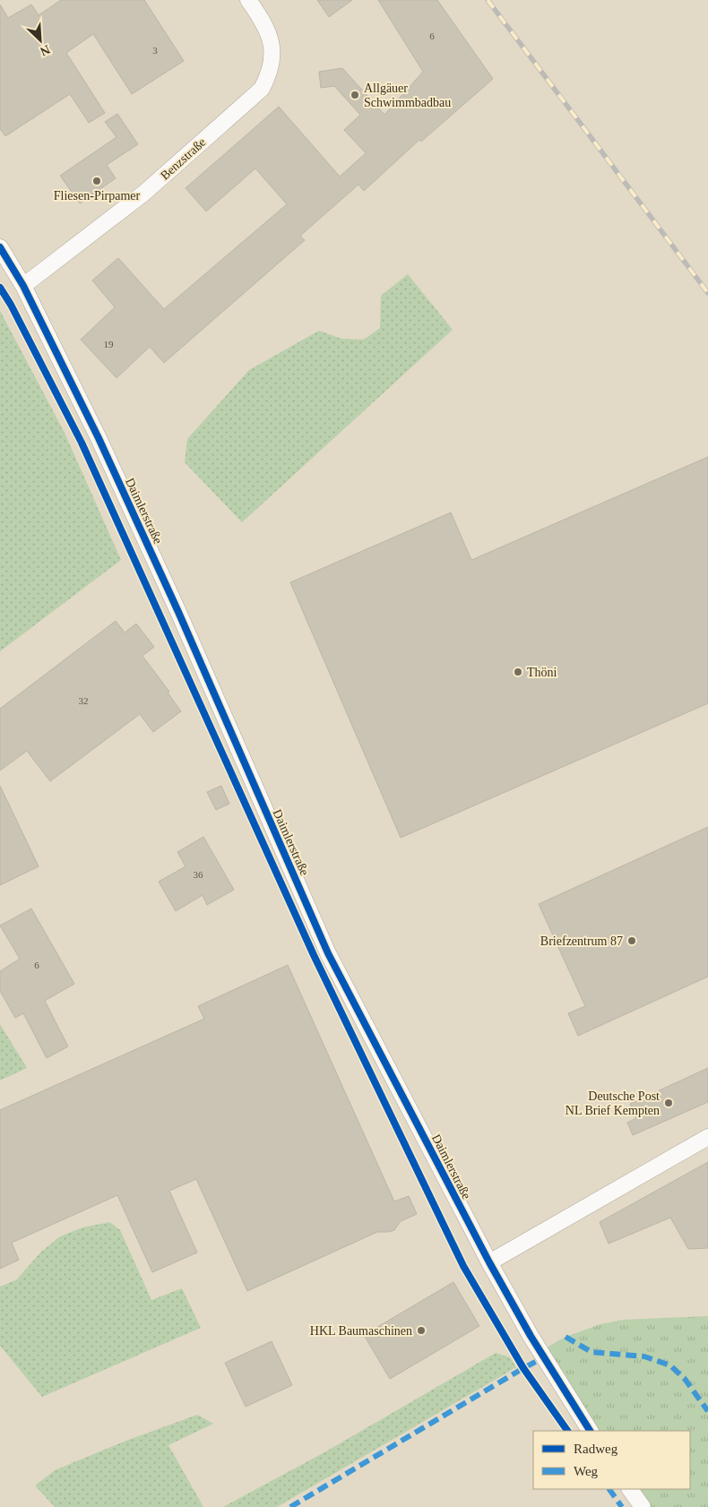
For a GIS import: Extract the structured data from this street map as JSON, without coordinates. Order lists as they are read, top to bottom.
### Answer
{
  "streets": {
    "street": ["Benzstraße", "Daimlerstraße"]
  },
  "crossings": [
    ["Benzstraße", "Daimlerstraße"]
  ],
  "places": [
    "Allgäuer Schwimmbadbau",
    "Fliesen-Pirpamer",
    "Thöni",
    "Briefzentrum 87",
    "Deutsche Post NL Brief Kempten",
    "HKL Baumaschinen"
  ],
  "house_numbers": [
    "6",
    "3",
    "19",
    "32",
    "36",
    "6"
  ],
  "legend": ["Radweg", "Weg"],
  "north": "bottom right"
}
